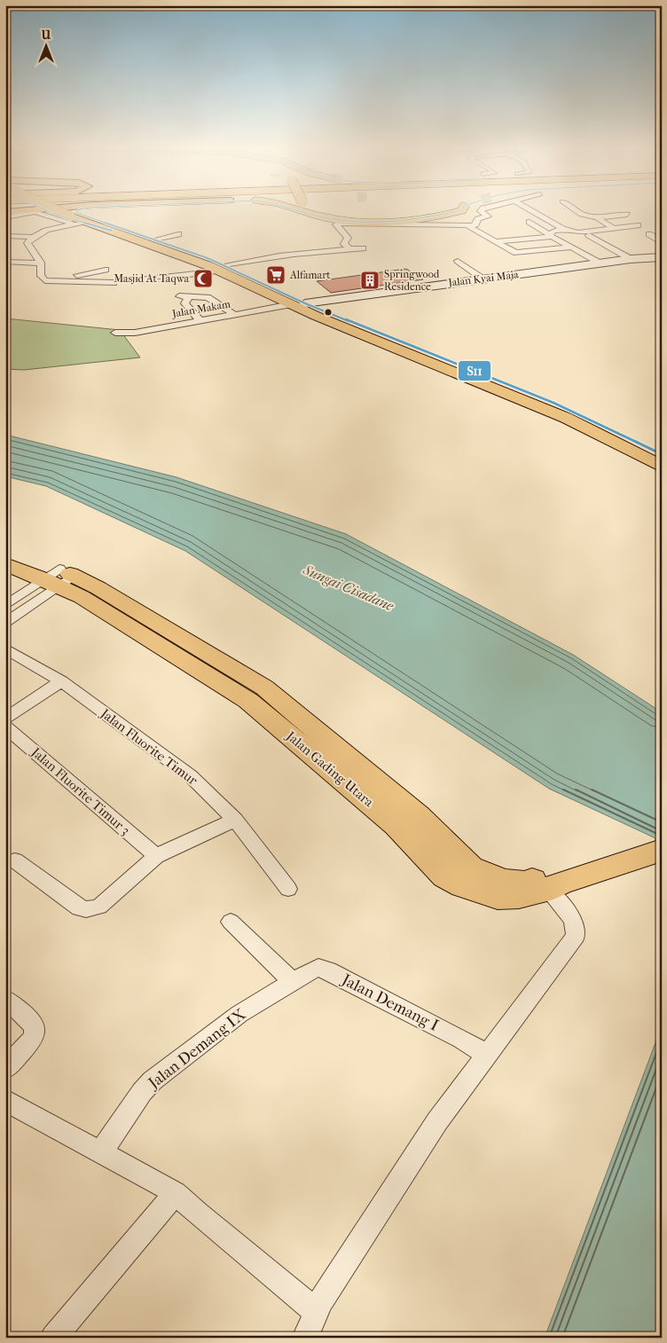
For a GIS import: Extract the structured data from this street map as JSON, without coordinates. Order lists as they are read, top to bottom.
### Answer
{
  "streets": {
    "main road": ["Jalan Kyai Maja", "Jalan Gading Utara"],
    "street": [
      "Jalan Makam",
      "Jalan Fluorite Timur",
      "Jalan Fluorite Timur 3",
      "Jalan Demang I",
      "Jalan Demang IX"
    ]
  },
  "crossings": [
    ["Jalan Demang I", "Jalan Demang IX"]
  ],
  "water": ["Sungai Cisadane"],
  "places": {
    "supermarket": ["Alfamart"],
    "mosque": ["Masjid At-Taqwa"],
    "building": ["Springwood Residence"]
  },
  "lines": ["transit line S11"],
  "north": "top"
}
